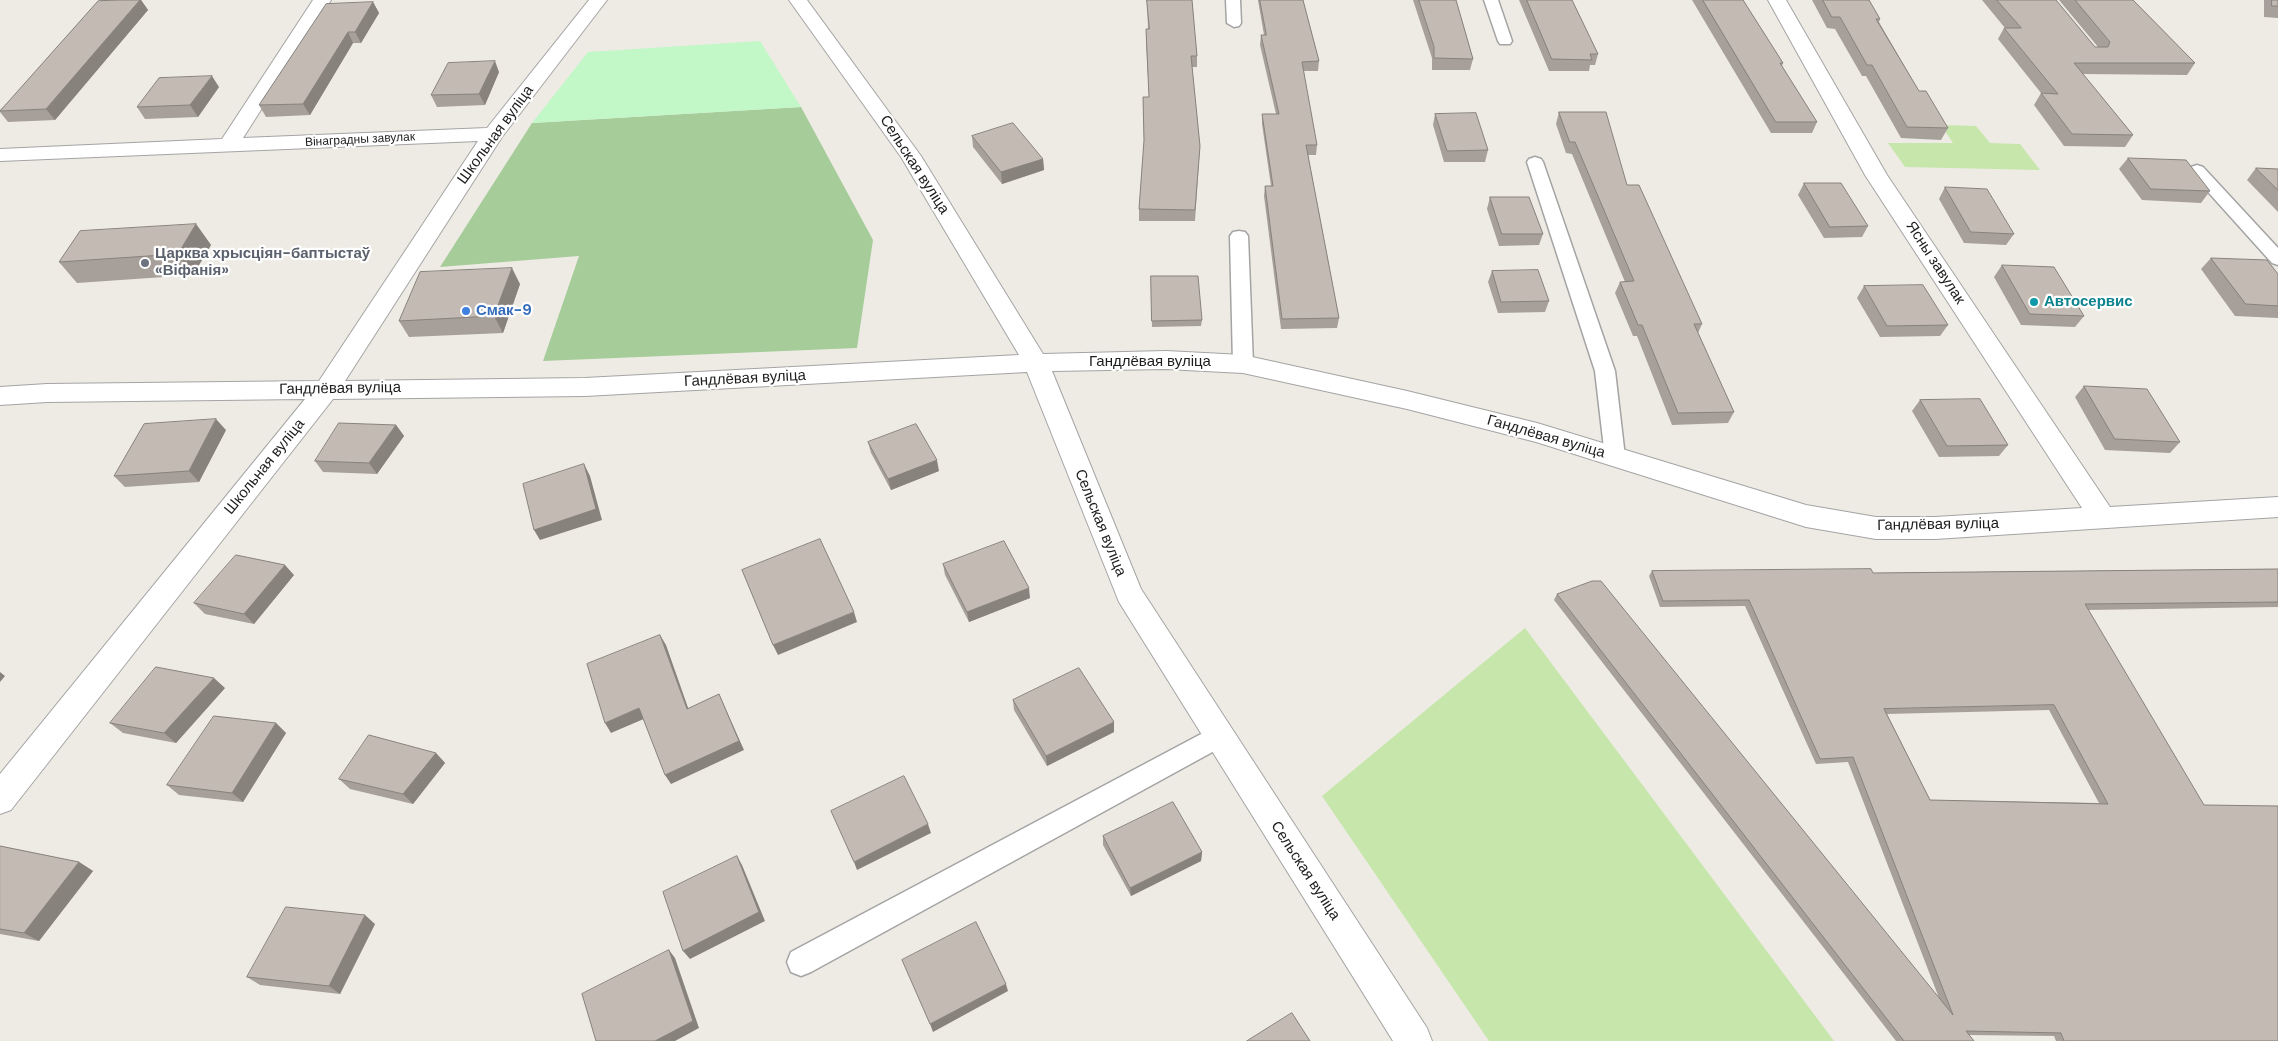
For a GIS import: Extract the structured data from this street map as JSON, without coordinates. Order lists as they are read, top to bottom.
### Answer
{
  "streets": {
    "street": [
      "Школьная вуліца",
      "Вінаградны завулак",
      "Сельская вуліца",
      "Ясны завулак",
      "Гандлёвая вуліца"
    ]
  },
  "crossings": [
    ["Школьная вуліца", "Вінаградны завулак"],
    ["Школьная вуліца", "Гандлёвая вуліца"],
    ["Сельская вуліца", "Гандлёвая вуліца"],
    ["Ясны завулак", "Гандлёвая вуліца"]
  ],
  "places": ["Царква хрысціян-баптыстаў «Віфанія»", "Автосервис", "Смак-9"]
}
